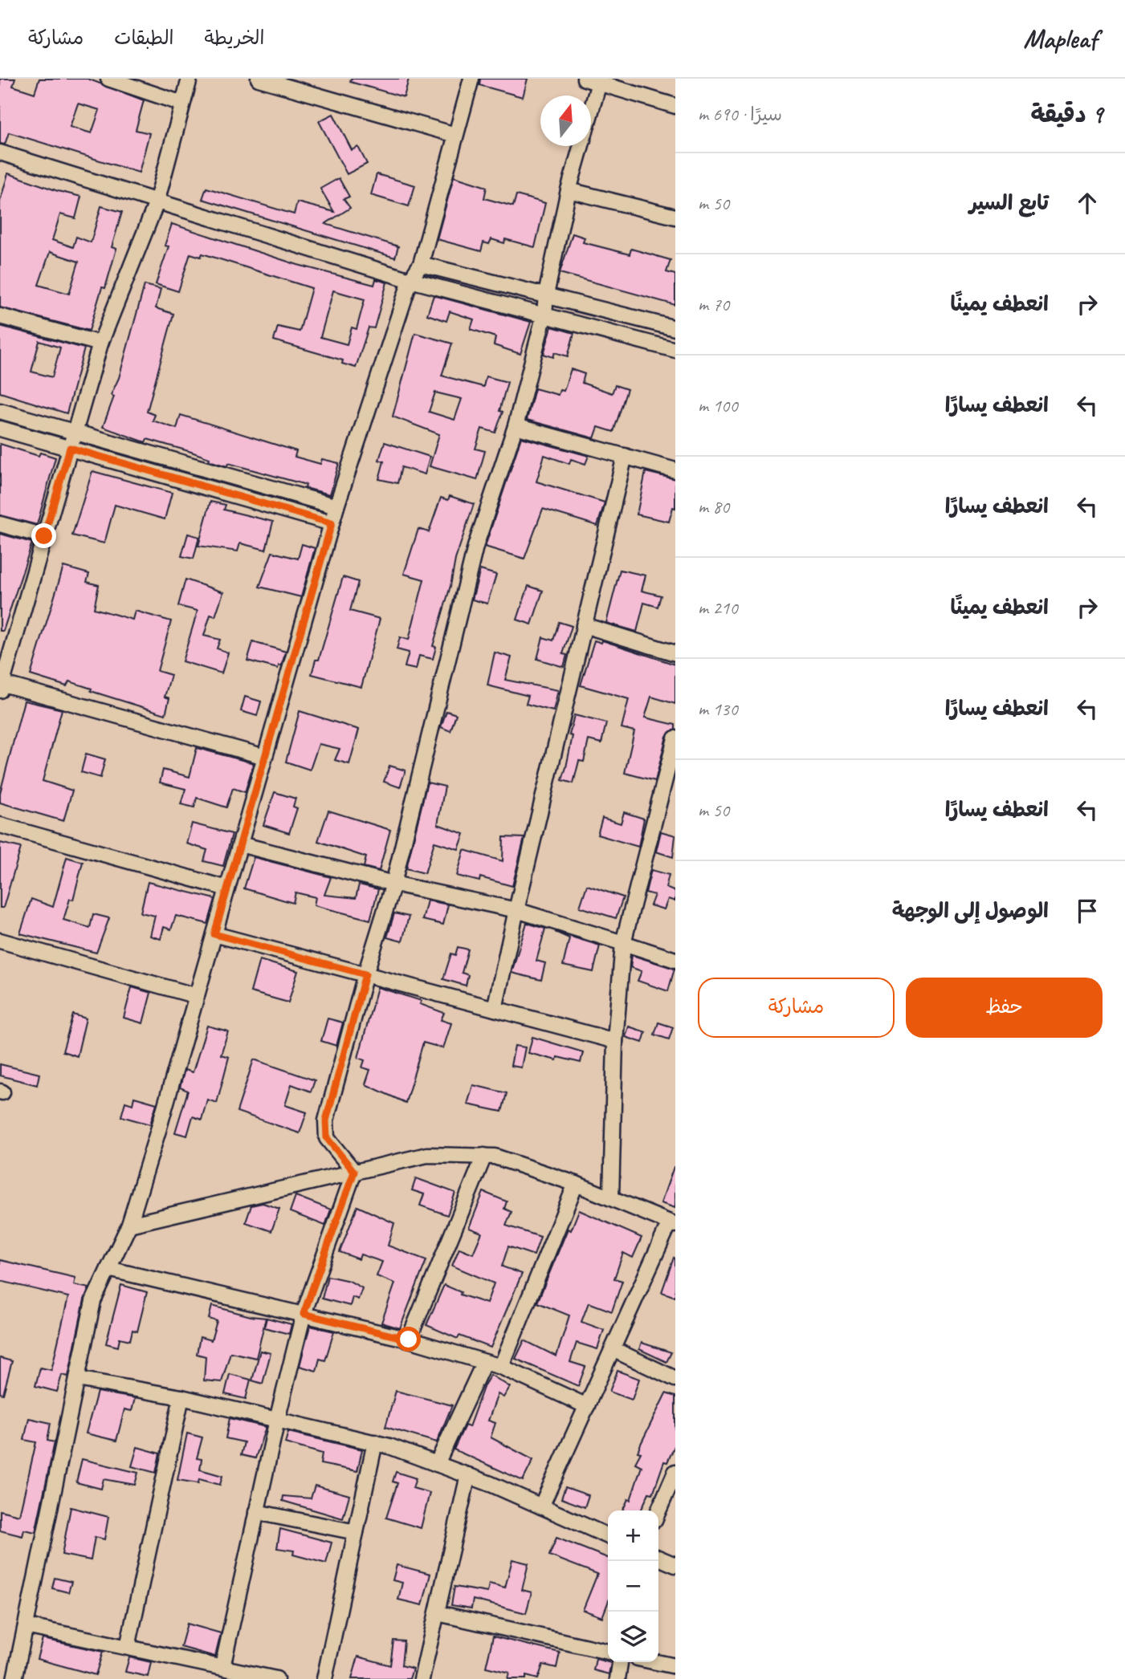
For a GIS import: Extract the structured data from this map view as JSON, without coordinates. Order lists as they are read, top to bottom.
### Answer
{
  "north": "top",
  "page": {
    "header": "Mapleaf",
    "nav": ["الخريطة", "الطبقات", "مشاركة"],
    "heading": ["9 دقيقة", "سيرًا · 690 m"],
    "list": [
      ["تابع السير", "50 m"],
      ["انعطف يمينًا", "70 m"],
      ["انعطف يسارًا", "100 m"],
      ["انعطف يسارًا", "80 m"],
      ["انعطف يمينًا", "210 m"],
      ["انعطف يسارًا", "130 m"],
      ["انعطف يسارًا", "50 m"],
      "الوصول إلى الوجهة"
    ],
    "buttons": ["حفظ", "مشاركة"],
    "map_buttons": ["+", "−"]
  }
}
